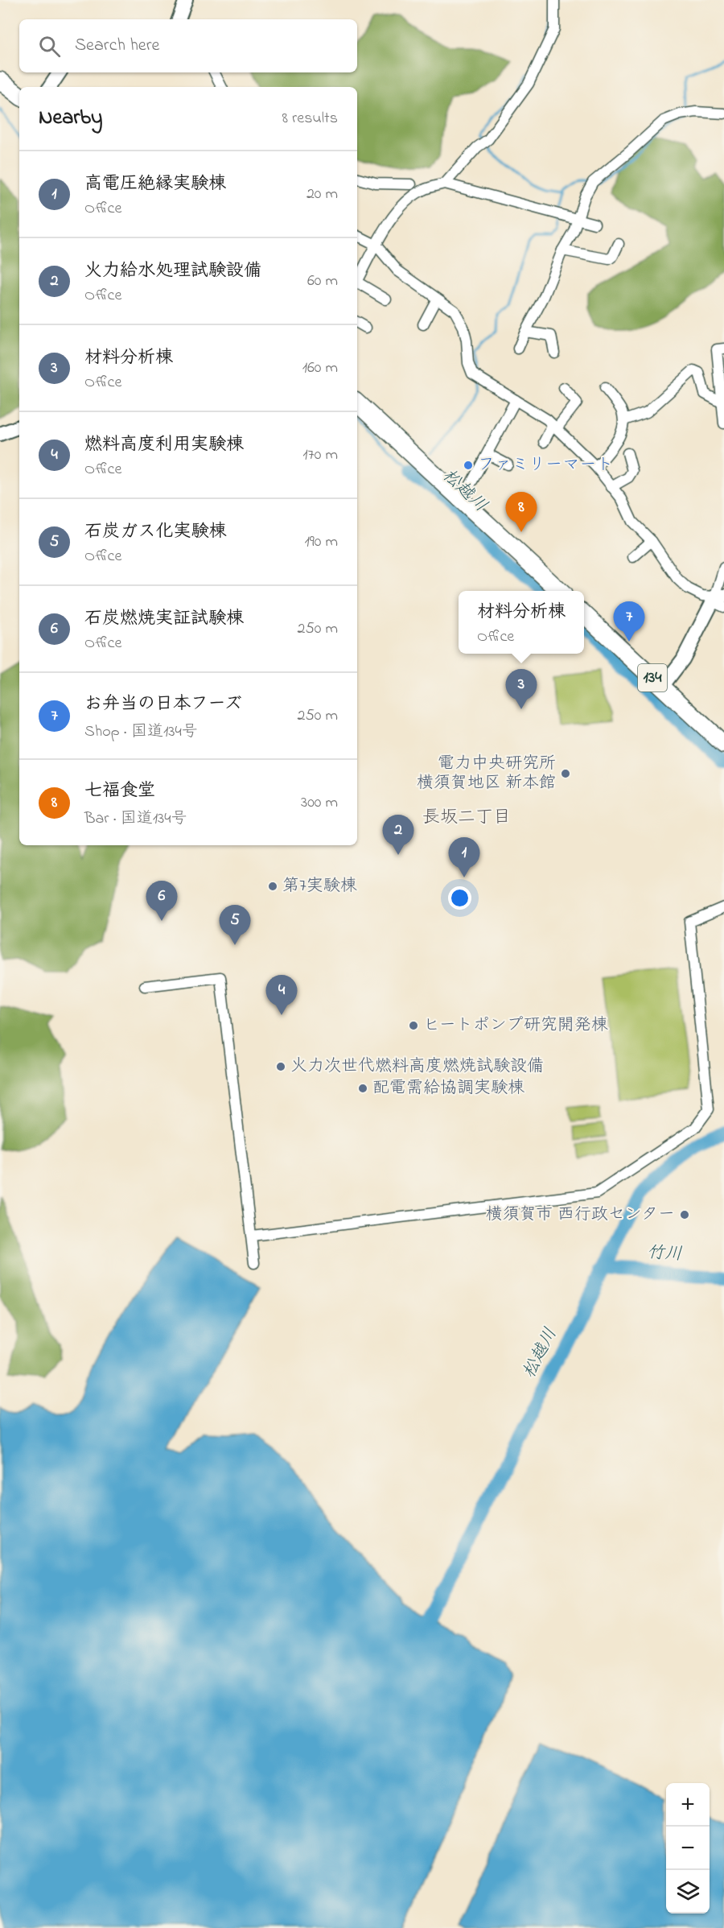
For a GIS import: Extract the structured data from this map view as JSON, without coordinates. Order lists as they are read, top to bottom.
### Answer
{
  "streets": {
    "highway": ["134"]
  },
  "districts": ["長坂二丁目"],
  "water": ["松越川", "竹川"],
  "places": [
    "ファミリーマート",
    "電力中央研究所 横須賀地区 新本館",
    "第7実験棟",
    "ヒートポンプ研究開発棟",
    "火力次世代燃料高度燃焼試験設備",
    "配電需給協調実験棟",
    "横須賀市 西行政センター"
  ],
  "page": {
    "search": "Search here",
    "heading": ["Nearby", "8 results"],
    "list": [
      {
        "mark": "1",
        "name": "高電圧絶縁実験棟",
        "note": "Office",
        "value": "20 m"
      },
      {
        "mark": "2",
        "name": "火力給水処理試験設備",
        "note": "Office",
        "value": "60 m"
      },
      {
        "mark": "3",
        "name": "材料分析棟",
        "note": "Office",
        "value": "160 m"
      },
      {
        "mark": "4",
        "name": "燃料高度利用実験棟",
        "note": "Office",
        "value": "170 m"
      },
      {
        "mark": "5",
        "name": "石炭ガス化実験棟",
        "note": "Office",
        "value": "190 m"
      },
      {
        "mark": "6",
        "name": "石炭燃焼実証試験棟",
        "note": "Office",
        "value": "250 m"
      },
      {
        "mark": "7",
        "name": "お弁当の日本フーズ",
        "note": "Shop · 国道134号",
        "value": "250 m"
      },
      {
        "mark": "8",
        "name": "七福食堂",
        "note": "Bar · 国道134号",
        "value": "300 m"
      }
    ],
    "pins": [
      "8",
      "7",
      "3",
      "2",
      "1",
      "6",
      "5",
      "4"
    ],
    "popup": ["材料分析棟", "Office"],
    "map_buttons": ["+", "−"]
  }
}
